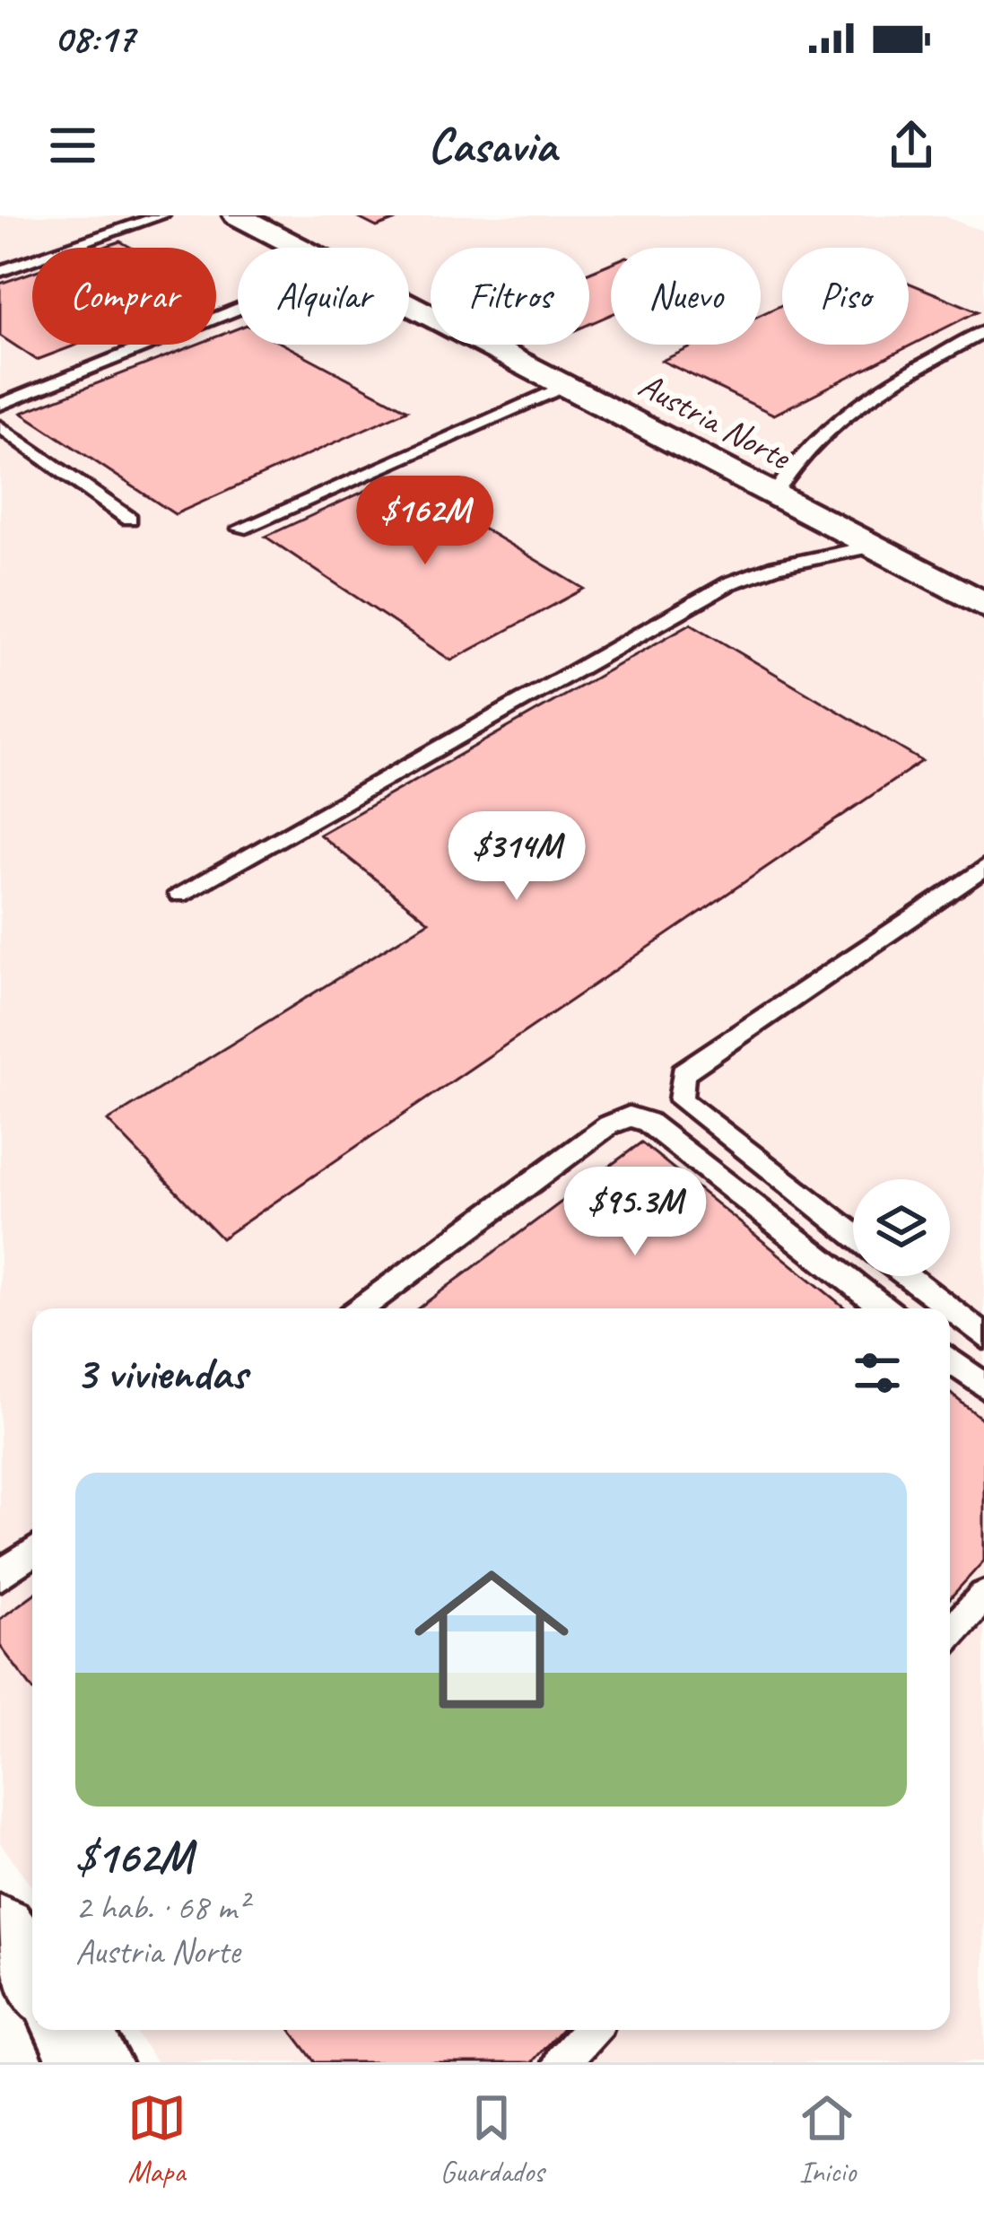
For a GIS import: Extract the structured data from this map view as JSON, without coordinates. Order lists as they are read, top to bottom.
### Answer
{
  "streets": {
    "street": ["Austria Norte"]
  },
  "page": {
    "status": "08:17",
    "header": "Casavia",
    "chip": [
      "Comprar",
      "Alquilar",
      "Filtros",
      "Nuevo",
      "Piso"
    ],
    "price": ["$162M", "$314M", "$95.3M"],
    "heading": "3 viviendas",
    "list": [
      {
        "name": "$162M",
        "note": "2 hab. · 68 m² · Austria Norte"
      }
    ],
    "tabs": ["Mapa", "Guardados", "Inicio"]
  }
}
